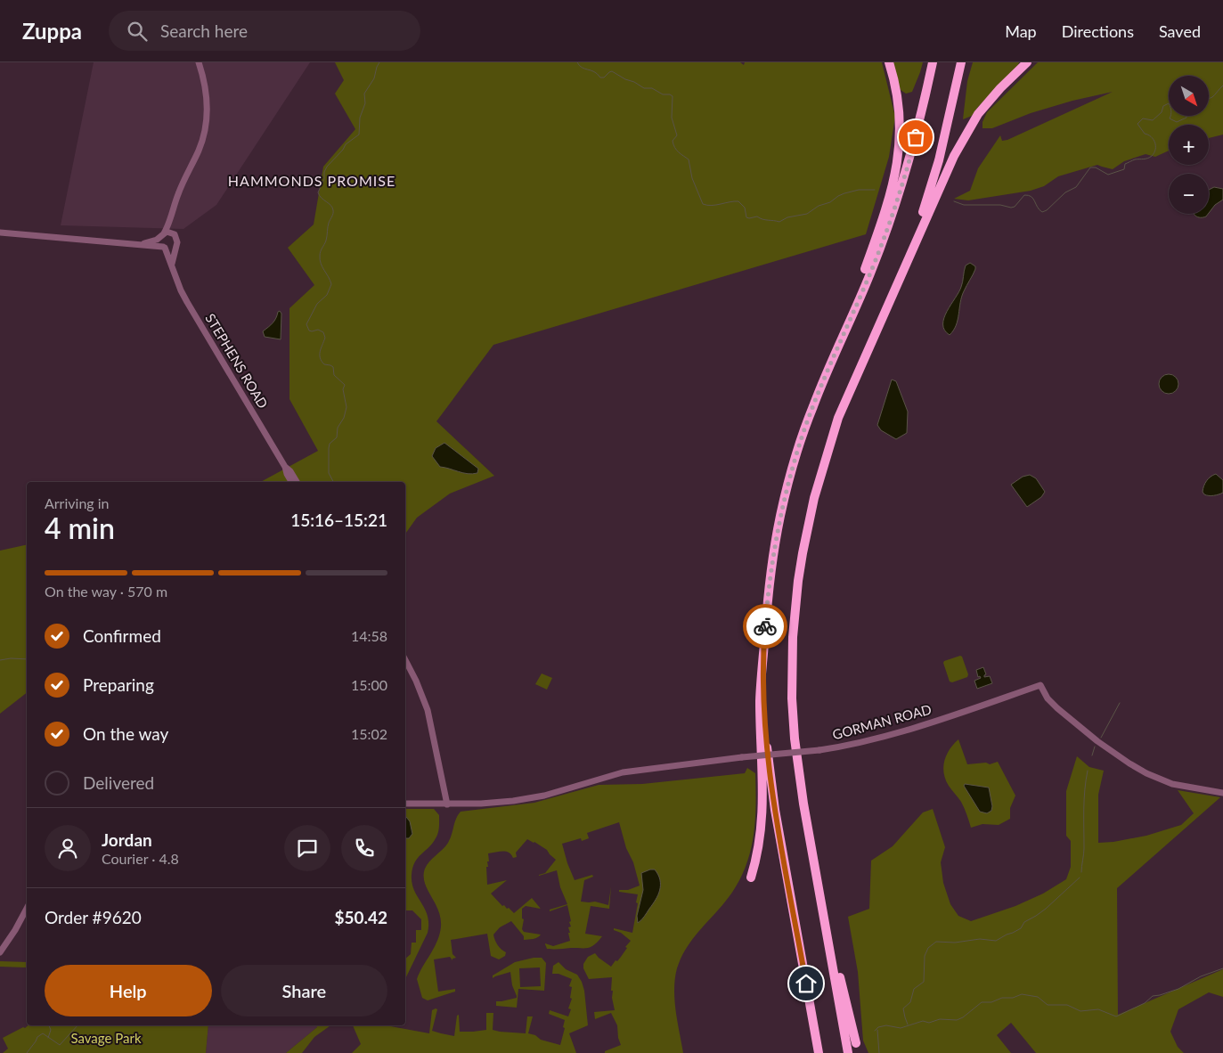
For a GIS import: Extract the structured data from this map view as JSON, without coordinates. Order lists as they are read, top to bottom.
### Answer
{
  "streets": {
    "street": ["STEPHENS ROAD", "GORMAN ROAD"]
  },
  "districts": ["HAMMONDS PROMISE"],
  "parks": ["Savage Park"],
  "north": "bottom right",
  "page": {
    "header": "Zuppa",
    "search": "Search here",
    "nav": ["Map", "Directions", "Saved"],
    "map_buttons": ["+", "−"],
    "heading": ["4 min", "Arriving in", "15:16–15:21"],
    "panel": [
      "Jordan",
      "Courier · 4.8",
      "Order #9620",
      "$50.42"
    ],
    "bar": "On the way · 570 m",
    "list": [
      ["Confirmed", "14:58"],
      ["Preparing", "15:00"],
      ["On the way", "15:02"],
      "Delivered"
    ],
    "buttons": ["Help", "Share"]
  }
}
